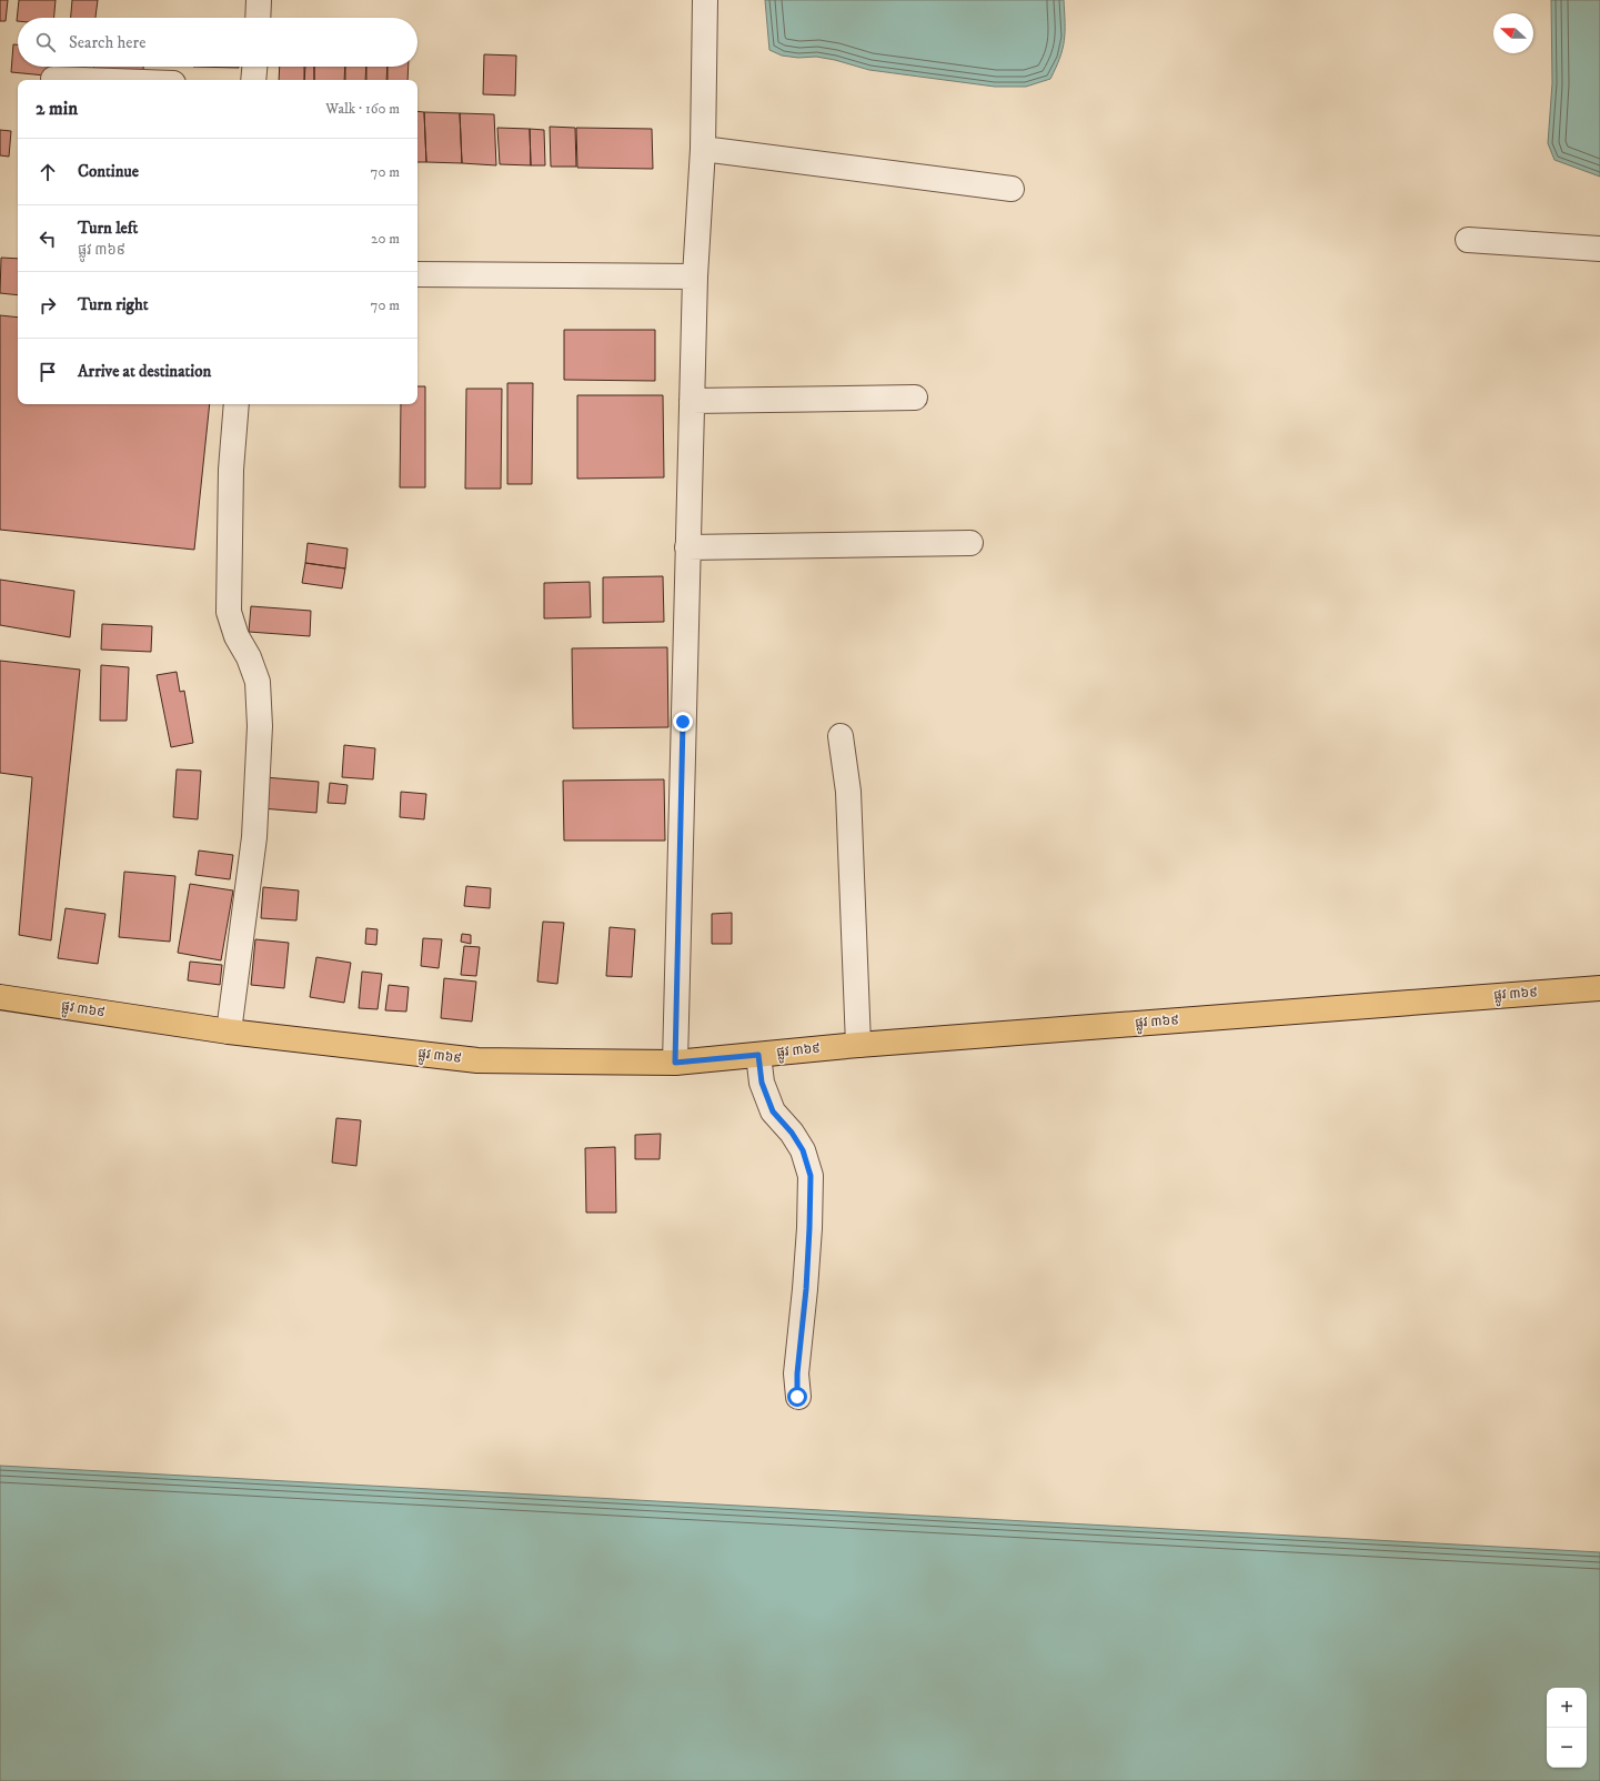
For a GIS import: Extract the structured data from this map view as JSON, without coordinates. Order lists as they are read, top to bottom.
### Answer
{
  "streets": {
    "main road": ["ផ្លូវ ៣៦៩"]
  },
  "north": "left",
  "page": {
    "search": "Search here",
    "heading": ["2 min", "Walk · 160 m"],
    "list": [
      ["Continue", "70 m"],
      ["Turn left", "ផ្លូវ ៣៦៩", "20 m"],
      ["Turn right", "70 m"],
      "Arrive at destination"
    ],
    "map_buttons": ["+", "−"]
  }
}
